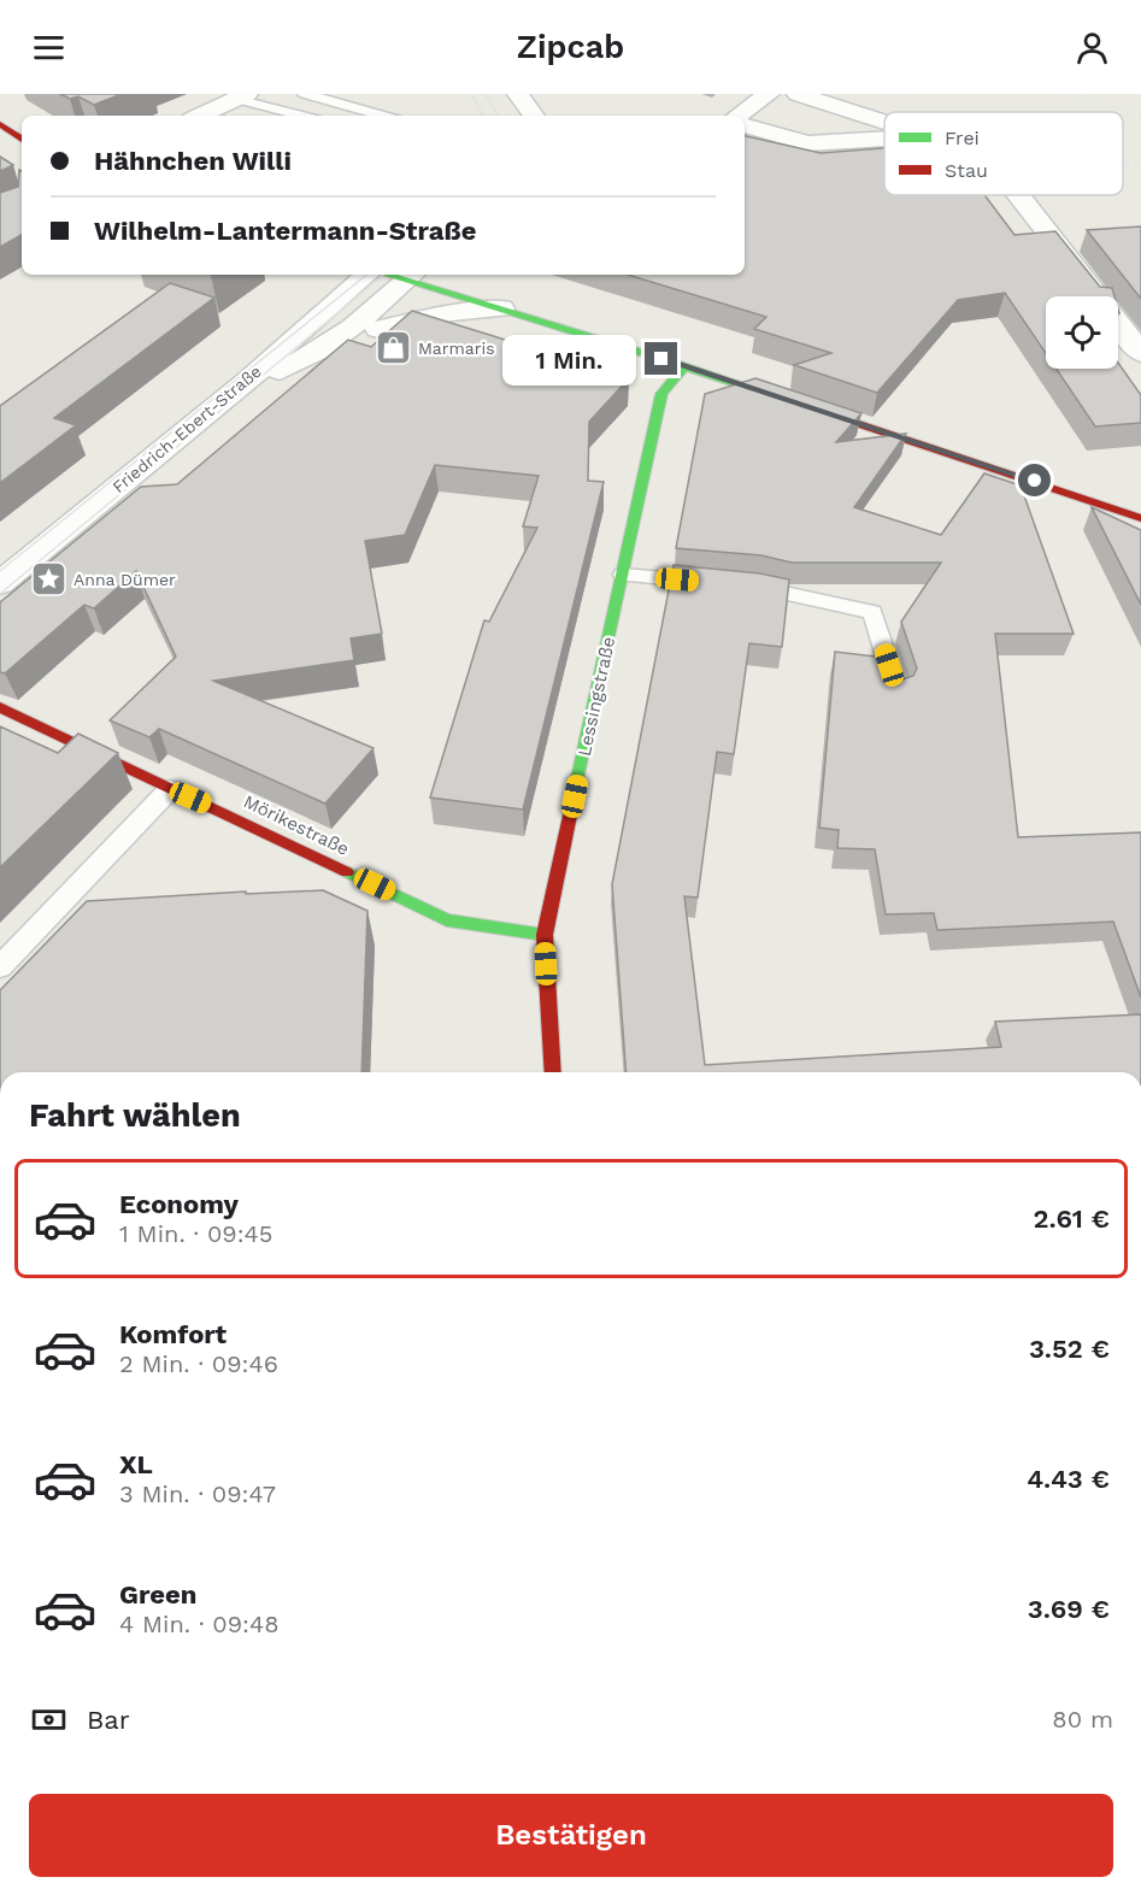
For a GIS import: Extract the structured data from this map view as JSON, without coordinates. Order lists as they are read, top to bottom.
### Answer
{
  "streets": {
    "street": ["Friedrich-Ebert-Straße", "Lessingstraße", "Mörikestraße"]
  },
  "crossings": [
    ["Lessingstraße", "Mörikestraße"]
  ],
  "places": {
    "shop": ["Marmaris"],
    "place": ["Anna Dümer"]
  },
  "legend": ["Frei", "Stau"],
  "page": {
    "header": "Zipcab",
    "banner": ["Hähnchen Willi", "Wilhelm-Lantermann-Straße"],
    "bubble": "1 Min.",
    "heading": "Fahrt wählen",
    "list": [
      {
        "name": "Economy",
        "note": "1 Min. · 09:45",
        "value": "2.61 €"
      },
      {
        "name": "Komfort",
        "note": "2 Min. · 09:46",
        "value": "3.52 €"
      },
      {
        "name": "XL",
        "note": "3 Min. · 09:47",
        "value": "4.43 €"
      },
      {
        "name": "Green",
        "note": "4 Min. · 09:48",
        "value": "3.69 €"
      }
    ],
    "pay": ["Bar", "80 m"],
    "buttons": "Bestätigen"
  }
}
